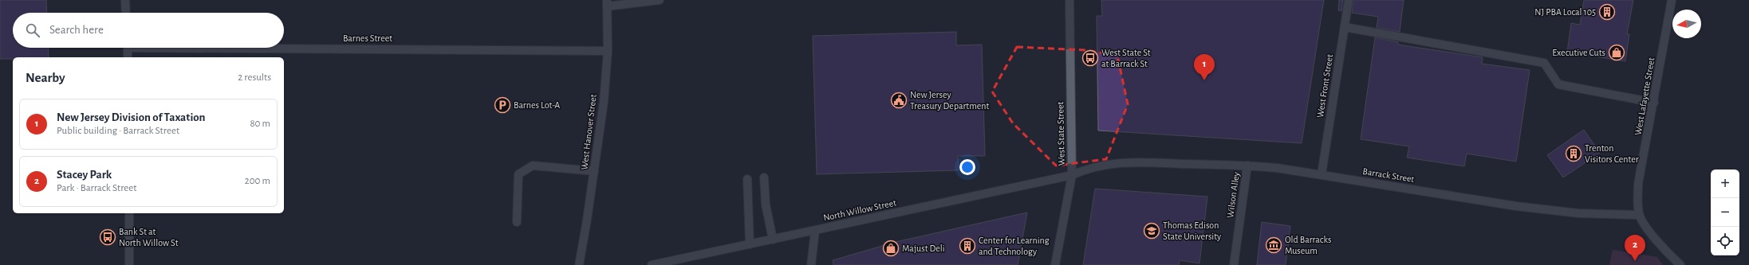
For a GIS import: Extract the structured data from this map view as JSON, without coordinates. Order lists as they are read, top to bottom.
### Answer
{
  "streets": {
    "street": [
      "Barnes Street",
      "West Front Street",
      "West Lafayette Street",
      "West Hanover Street",
      "West State Street",
      "Barrack Street",
      "Wilson Alley",
      "North Willow Street"
    ]
  },
  "crossings": [
    ["Barnes Street", "West Hanover Street"],
    ["West Front Street", "Barrack Street"],
    ["West Lafayette Street", "Barrack Street"],
    ["West State Street", "Barrack Street"],
    ["West State Street", "North Willow Street"],
    ["Barrack Street", "Wilson Alley"],
    ["Barrack Street", "North Willow Street"]
  ],
  "places": {
    "building": ["NJ PBA Local 105", "Trenton Visitors Center", "Center for Learning and Technology"],
    "shop": ["Executive Cuts", "Majust Deli"],
    "bus stop": ["West State St at Barrack St", "Bank St at North Willow St"],
    "public building": ["New Jersey Treasury Department"],
    "parking": ["Barnes Lot-A"],
    "school or university": ["Thomas Edison State University"],
    "museum": ["Old Barracks Museum"]
  },
  "north": "left",
  "page": {
    "search": "Search here",
    "pins": ["1", "2"],
    "heading": ["Nearby", "2 results"],
    "list": [
      {
        "mark": "1",
        "name": "New Jersey Division of Taxation",
        "note": "Public building · Barrack Street",
        "value": "80 m"
      },
      {
        "mark": "2",
        "name": "Stacey Park",
        "note": "Park · Barrack Street",
        "value": "200 m"
      }
    ],
    "map_buttons": ["+", "−"]
  }
}
